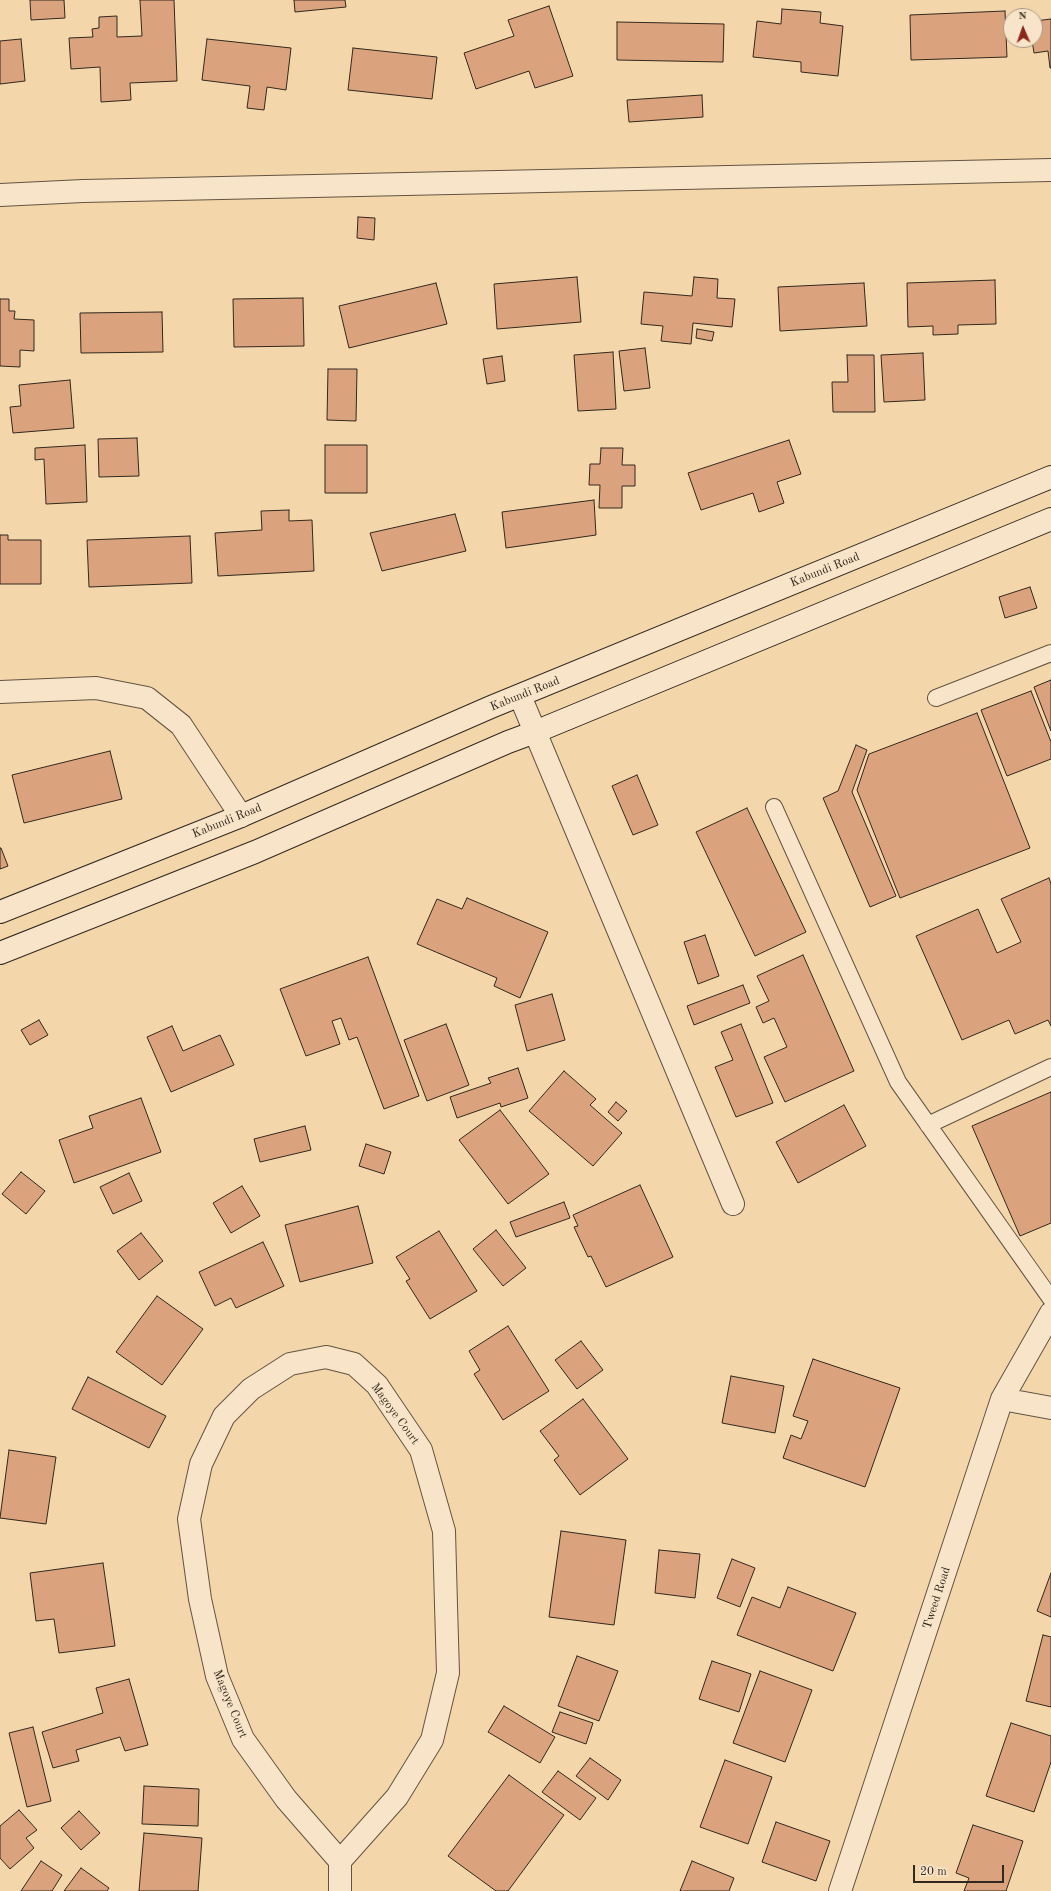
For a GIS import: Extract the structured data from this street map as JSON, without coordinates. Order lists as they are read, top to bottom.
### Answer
{
  "streets": {
    "street": ["Kabundi Road", "Magoye Court", "Tweed Road"]
  },
  "scale_bar": "20 m",
  "north": "top"
}
